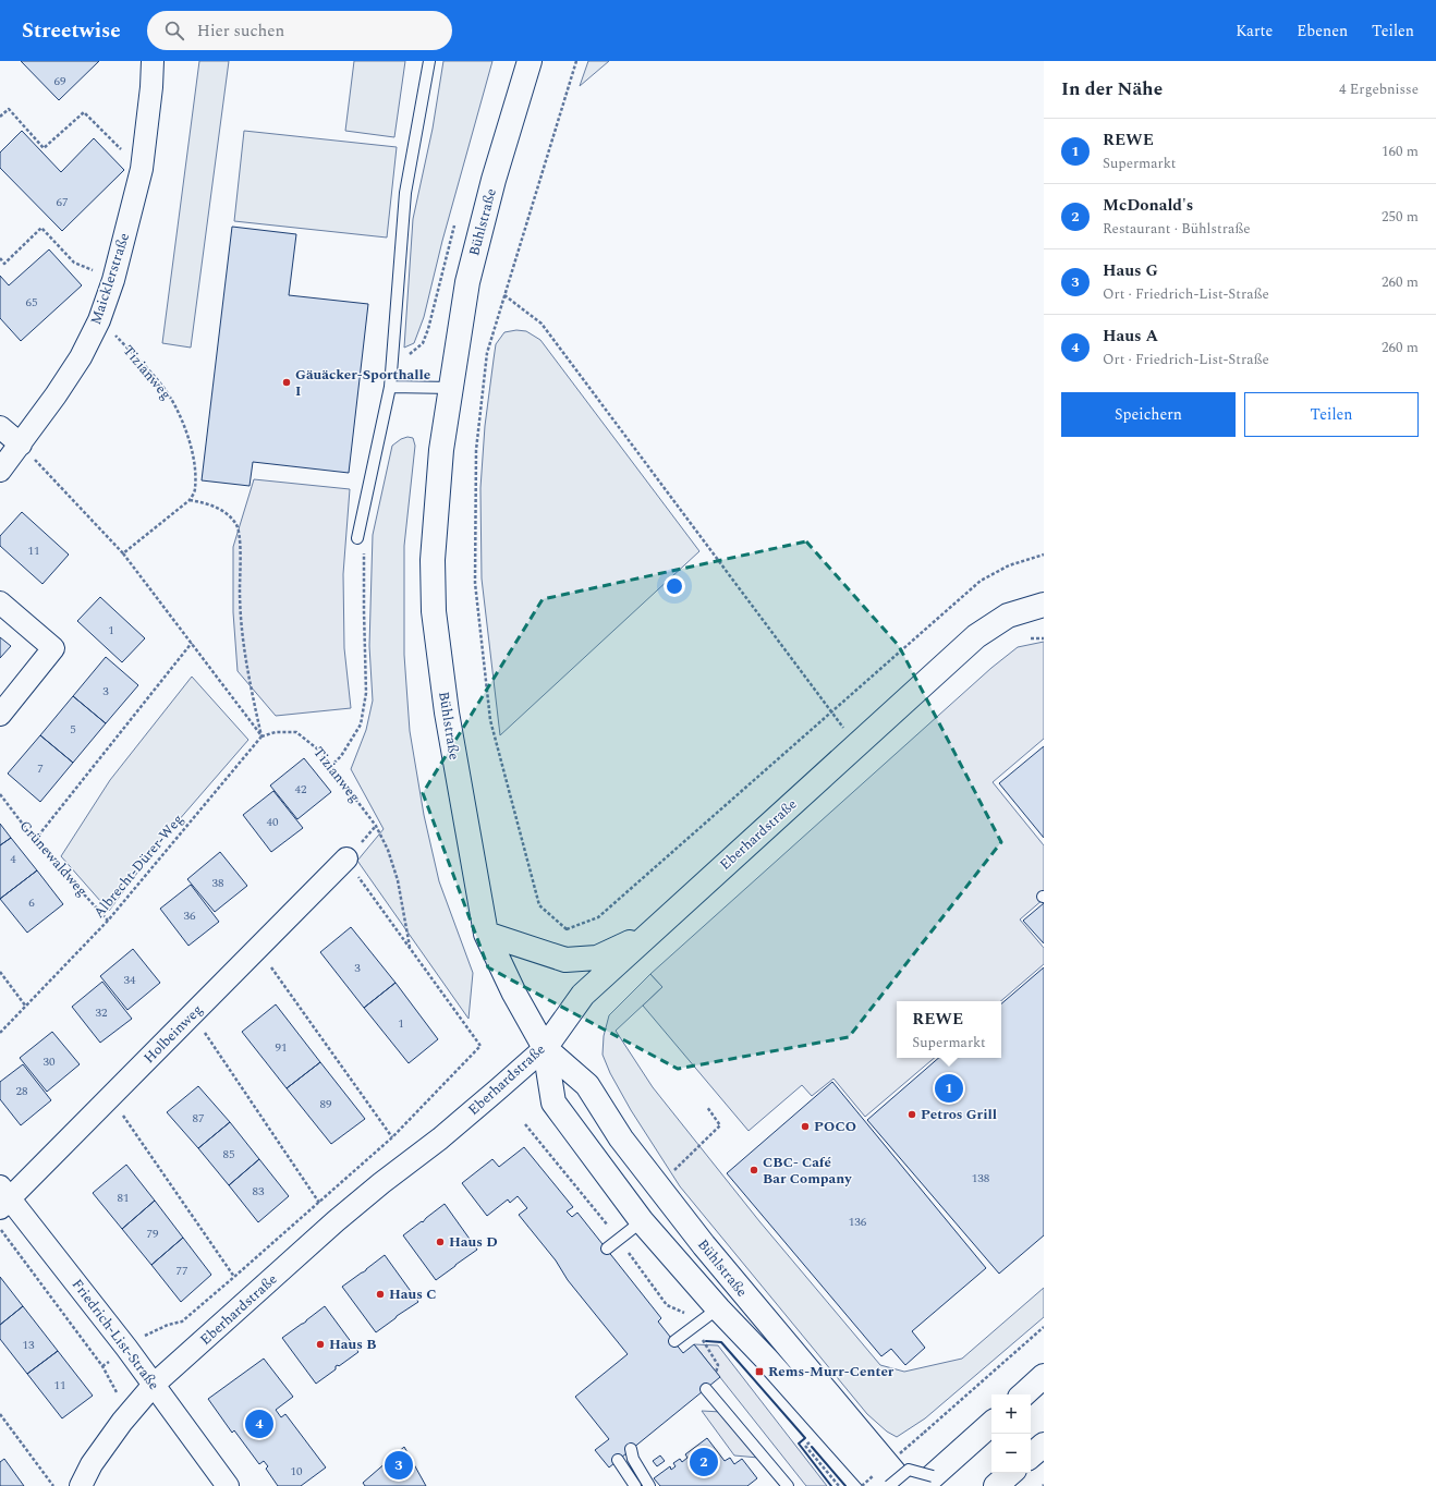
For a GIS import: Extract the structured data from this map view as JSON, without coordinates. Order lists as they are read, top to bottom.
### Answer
{
  "streets": {
    "main road": ["Bühlstraße", "Eberhardstraße"],
    "street": ["Maicklerstraße", "Holbeinweg", "Friedrich-List-Straße"],
    "path": ["Tizianweg", "Grünewaldweg", "Albrecht-Dürer-Weg"]
  },
  "crossings": [
    ["Bühlstraße", "Eberhardstraße"],
    ["Maicklerstraße", "Tizianweg"],
    ["Tizianweg", "Albrecht-Dürer-Weg"],
    ["Tizianweg", "Holbeinweg"],
    ["Eberhardstraße", "Holbeinweg"],
    ["Eberhardstraße", "Friedrich-List-Straße"],
    ["Grünewaldweg", "Albrecht-Dürer-Weg"],
    ["Holbeinweg", "Friedrich-List-Straße"]
  ],
  "places": {
    "other": [
      "Gäuäcker-Sporthalle I",
      "Petros Grill",
      "POCO",
      "CBC- Café Bar Company",
      "Haus D",
      "Haus C",
      "Haus B"
    ],
    "transit": ["Rems-Murr-Center"]
  },
  "house_numbers": [
    "69",
    "67",
    "65",
    "11",
    "1",
    "3",
    "5",
    "7",
    "42",
    "40",
    "4",
    "38",
    "6",
    "36",
    "3",
    "34",
    "32",
    "1",
    "91",
    "30",
    "28",
    "89",
    "87",
    "85",
    "138",
    "83",
    "81",
    "136",
    "79",
    "77",
    "13",
    "11",
    "10"
  ],
  "page": {
    "header": "Streetwise",
    "search": "Hier suchen",
    "nav": ["Karte", "Ebenen", "Teilen"],
    "heading": ["In der Nähe", "4 Ergebnisse"],
    "list": [
      {
        "mark": "1",
        "name": "REWE",
        "note": "Supermarkt",
        "value": "160 m"
      },
      {
        "mark": "2",
        "name": "McDonald's",
        "note": "Restaurant · Bühlstraße",
        "value": "250 m"
      },
      {
        "mark": "3",
        "name": "Haus G",
        "note": "Ort · Friedrich-List-Straße",
        "value": "260 m"
      },
      {
        "mark": "4",
        "name": "Haus A",
        "note": "Ort · Friedrich-List-Straße",
        "value": "260 m"
      }
    ],
    "buttons": ["Speichern", "Teilen"],
    "popup": ["REWE", "Supermarkt"],
    "pins": [
      "1",
      "4",
      "2",
      "3"
    ],
    "map_buttons": ["+", "−"]
  }
}
